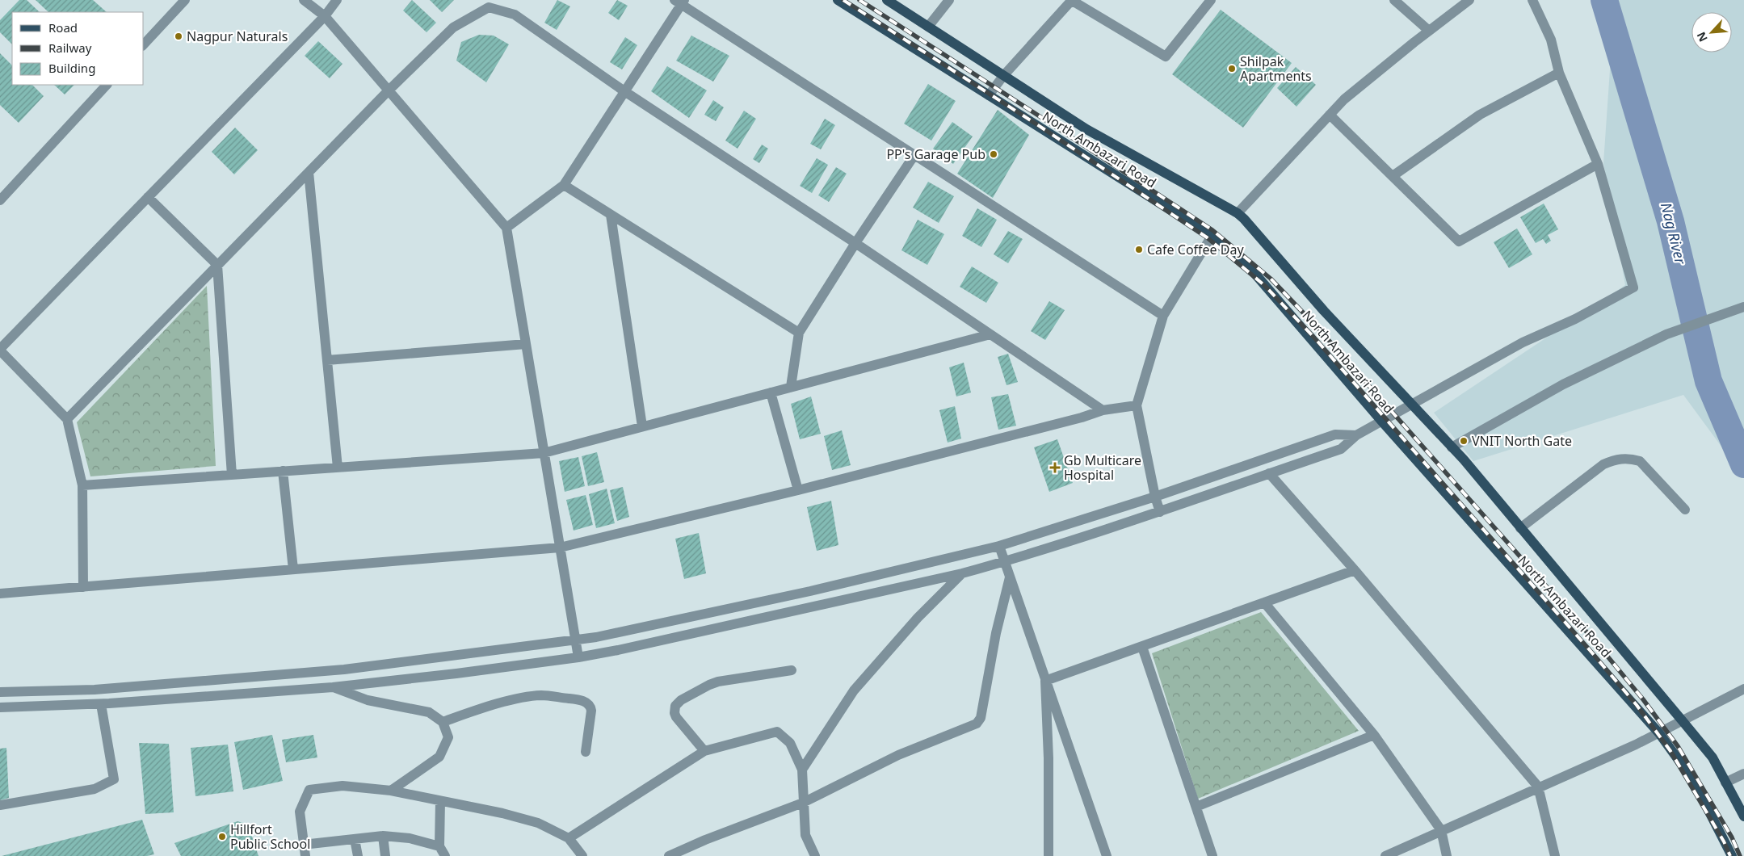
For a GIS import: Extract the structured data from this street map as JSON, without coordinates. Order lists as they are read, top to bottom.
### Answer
{
  "streets": {
    "main road": ["North Ambazari Road"]
  },
  "water": ["Nag River"],
  "places": {
    "other": [
      "Nagpur Naturals",
      "Shilpak Apartments",
      "PP's Garage Pub",
      "Cafe Coffee Day",
      "VNIT North Gate",
      "Hillfort Public School"
    ],
    "health": ["Gb Multicare Hospital"]
  },
  "legend": ["Road", "Railway", "Building"],
  "north": "bottom left"
}
